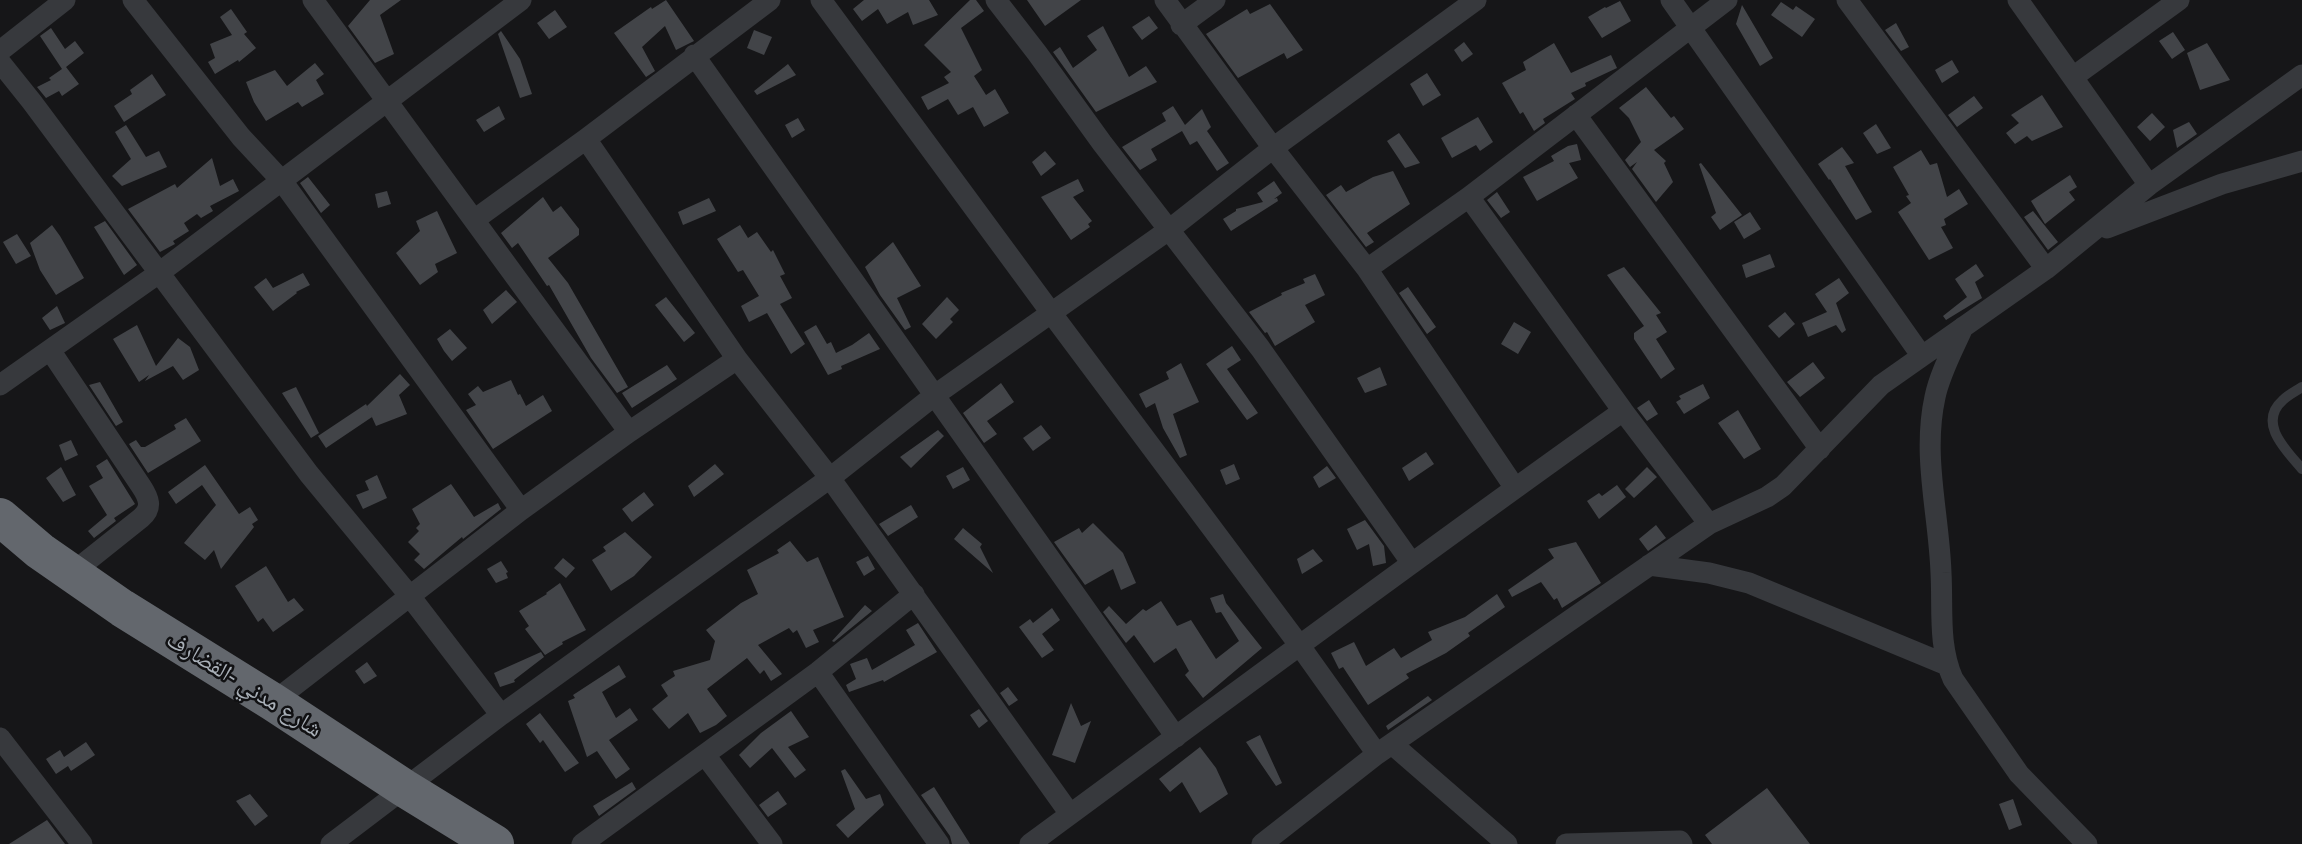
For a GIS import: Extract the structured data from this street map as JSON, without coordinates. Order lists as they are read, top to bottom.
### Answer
{
  "streets": {
    "highway": ["شارع مدني -القضارف"]
  }
}
